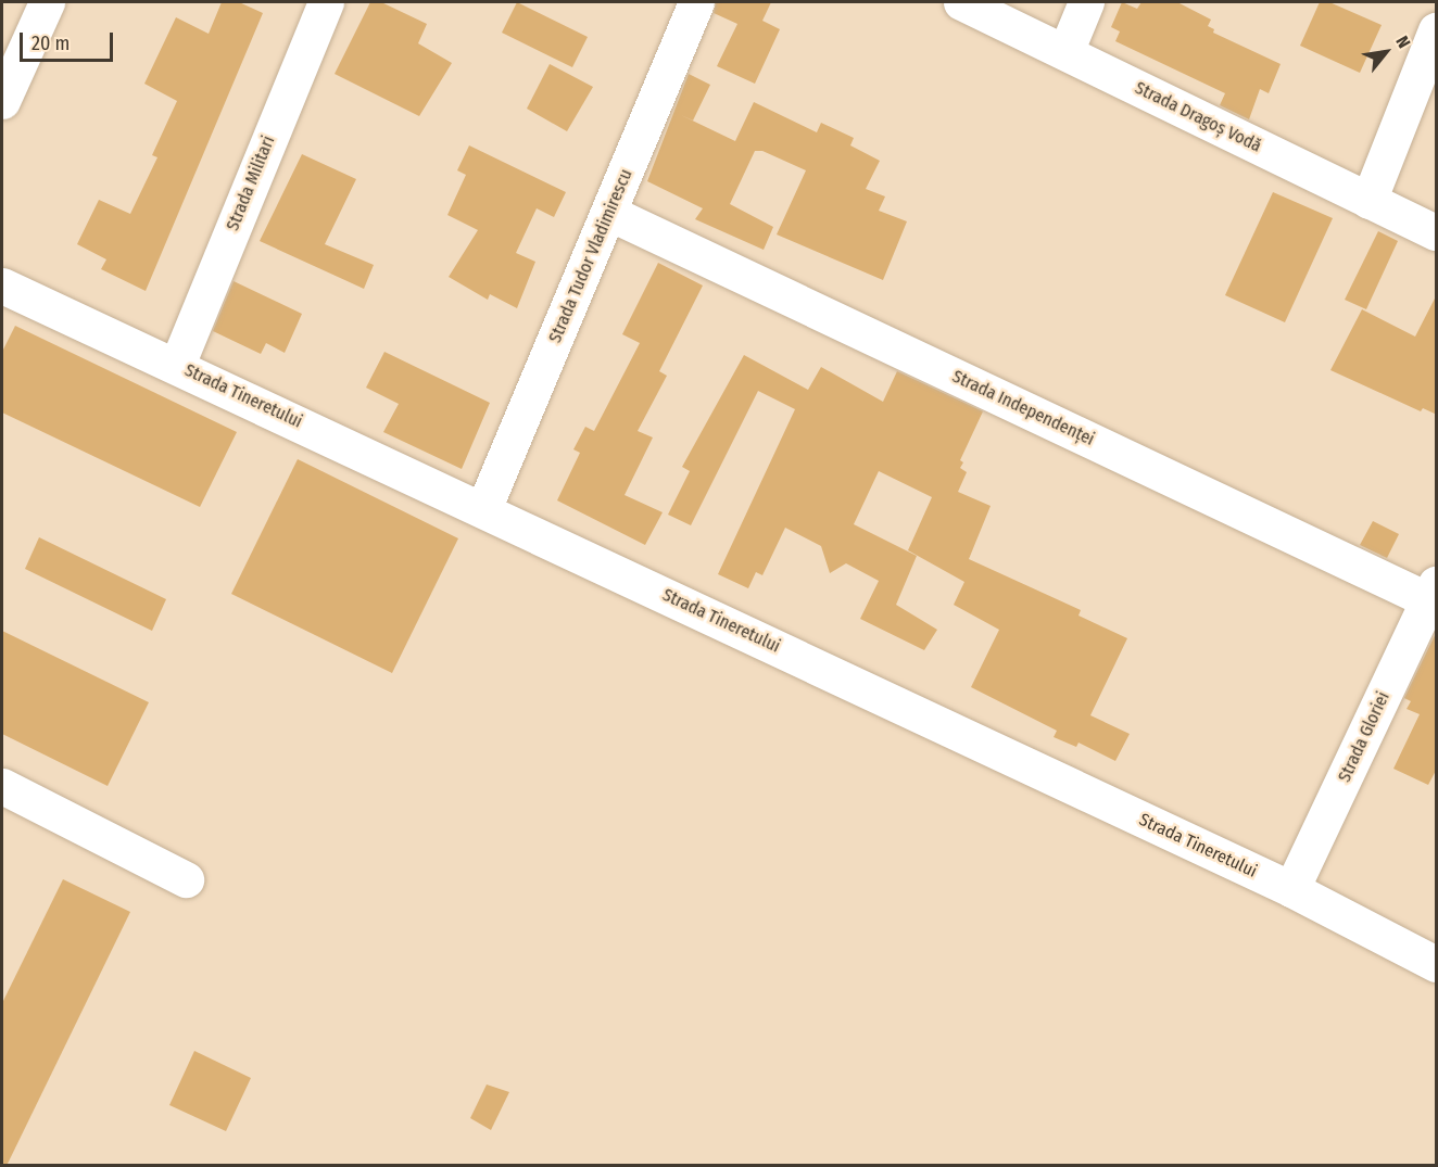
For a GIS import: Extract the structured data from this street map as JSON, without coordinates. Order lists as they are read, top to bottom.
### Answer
{
  "streets": {
    "street": [
      "Strada Dragoș Vodă",
      "Strada Militari",
      "Strada Tudor Vladimirescu",
      "Strada Tineretului",
      "Strada Independenței",
      "Strada Gloriei"
    ]
  },
  "crossings": [
    ["Strada Militari", "Strada Tineretului"],
    ["Strada Tudor Vladimirescu", "Strada Tineretului"],
    ["Strada Tudor Vladimirescu", "Strada Independenței"],
    ["Strada Tineretului", "Strada Gloriei"],
    ["Strada Independenței", "Strada Gloriei"]
  ],
  "scale_bar": "20 m",
  "north": "top right"
}
